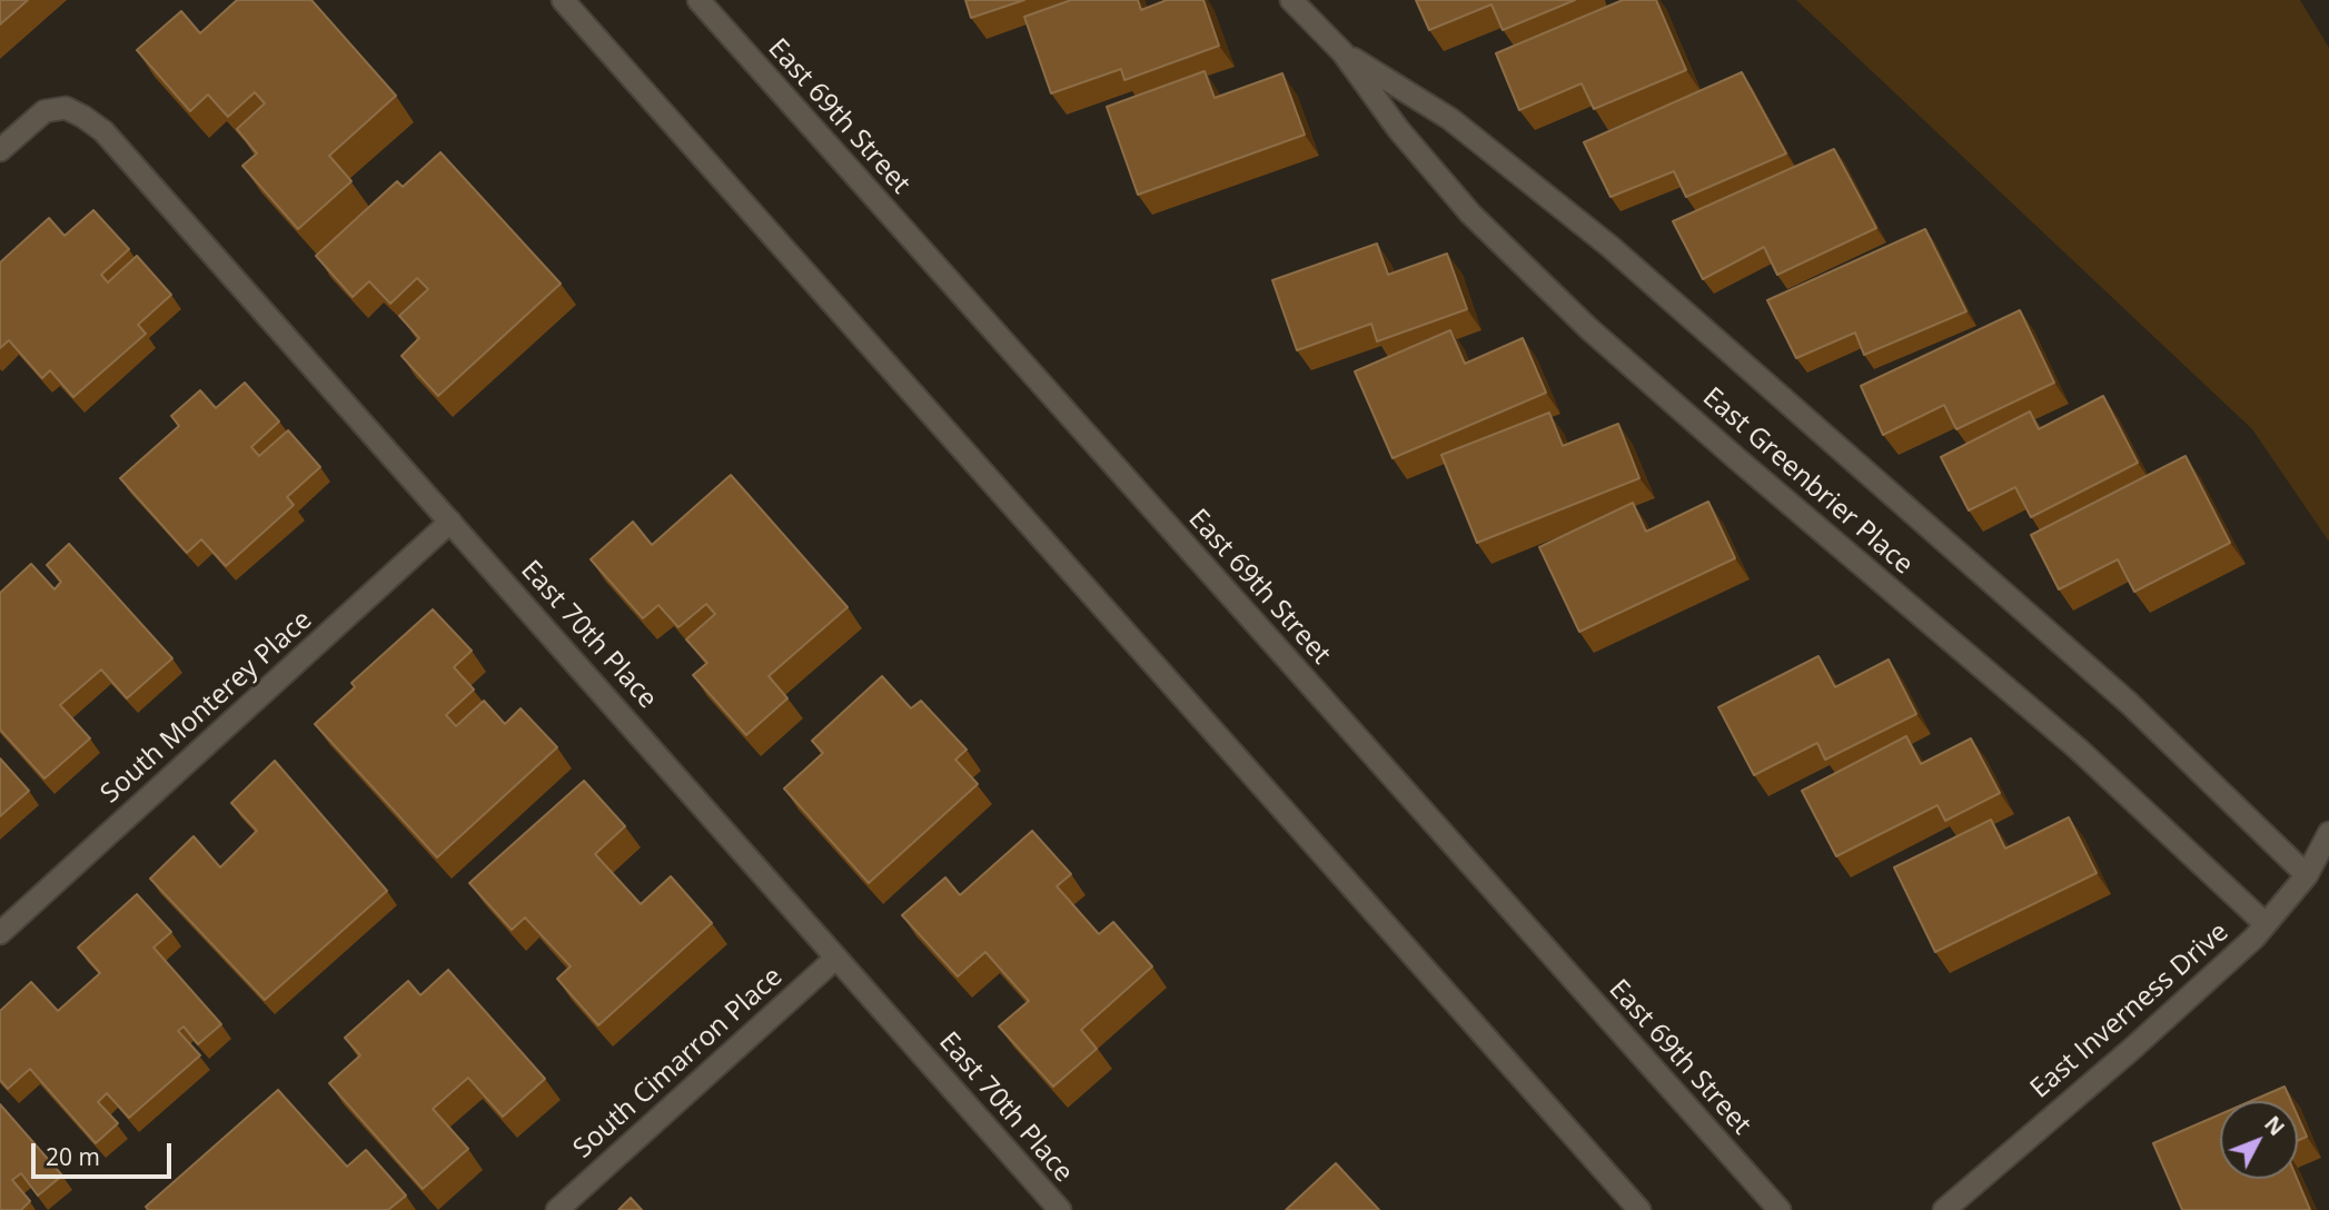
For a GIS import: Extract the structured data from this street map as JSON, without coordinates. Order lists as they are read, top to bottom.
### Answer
{
  "streets": {
    "street": [
      "East 69th Street",
      "East Greenbrier Place",
      "East 70th Place",
      "South Monterey Place",
      "East Inverness Drive",
      "South Cimarron Place"
    ]
  },
  "crossings": [
    ["East Greenbrier Place", "East Inverness Drive"],
    ["East 70th Place", "South Monterey Place"],
    ["East 70th Place", "South Cimarron Place"]
  ],
  "scale_bar": "20 m",
  "north": "top right"
}
